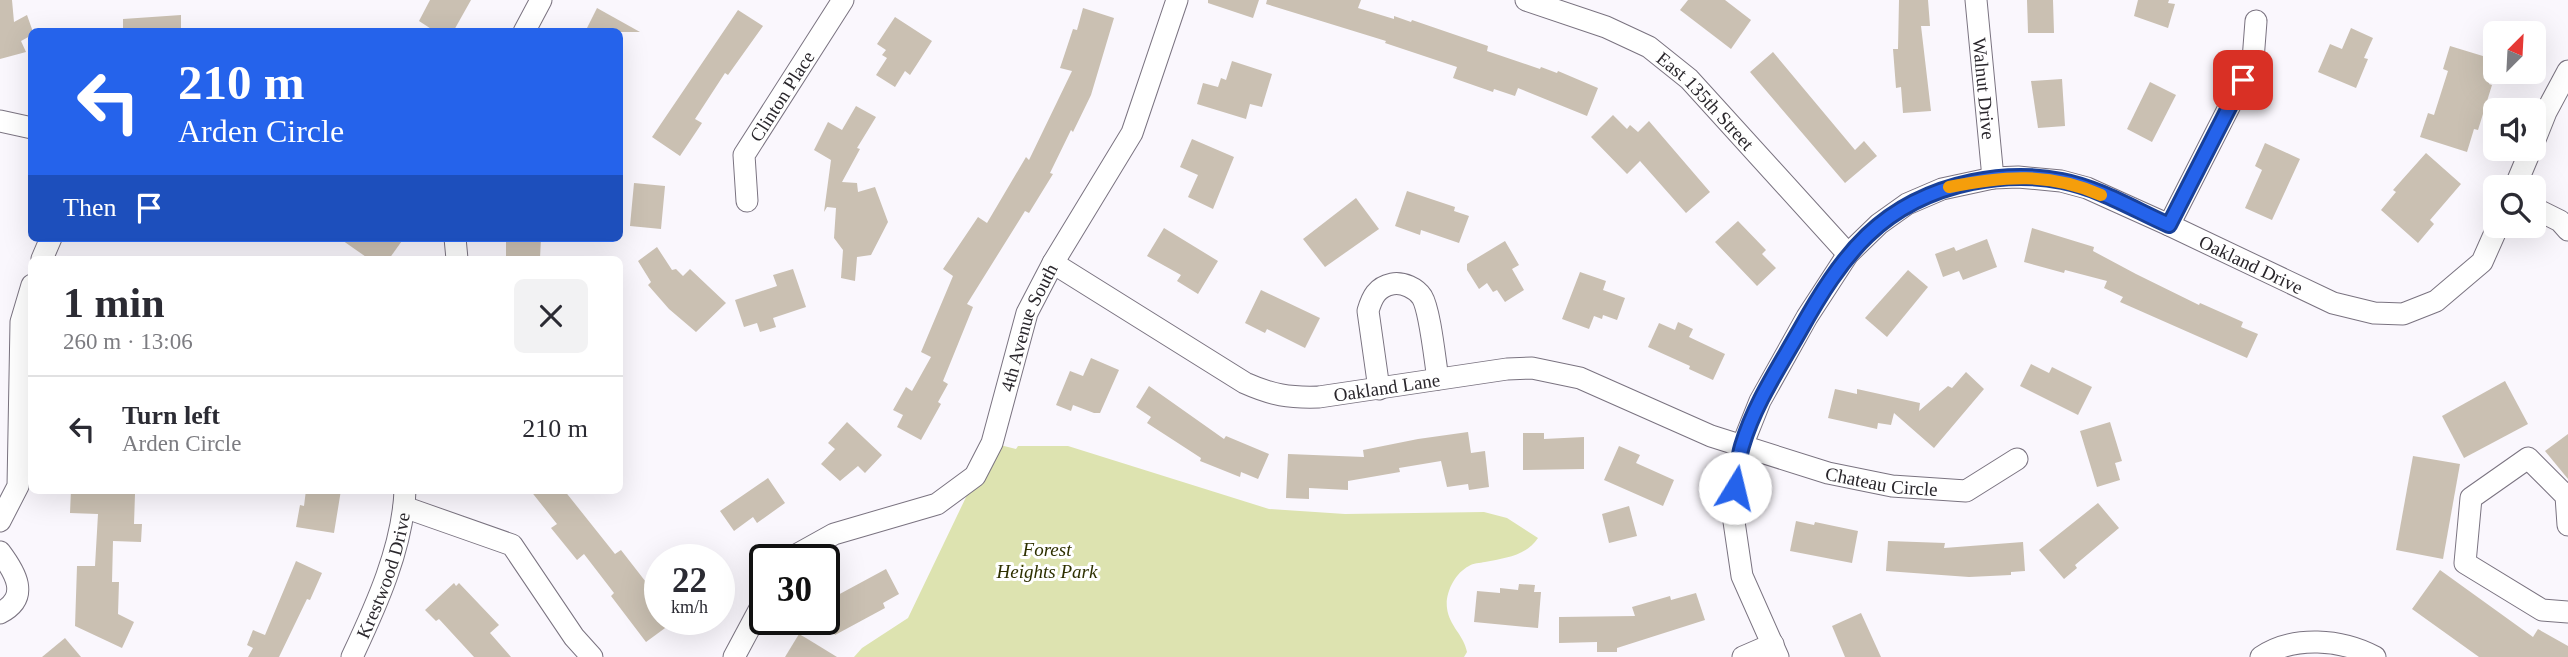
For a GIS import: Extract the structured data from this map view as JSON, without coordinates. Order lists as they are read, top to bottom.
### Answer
{
  "streets": {
    "street": [
      "Walnut Drive",
      "Clinton Place",
      "East 135th Street",
      "Oakland Drive",
      "4th Avenue South",
      "Oakland Lane",
      "Chateau Circle",
      "Krestwood Drive"
    ]
  },
  "crossings": [
    ["Walnut Drive", "Oakland Drive"],
    ["East 135th Street", "Oakland Drive"],
    ["Oakland Drive", "Oakland Lane"],
    ["Oakland Drive", "Chateau Circle"],
    ["4th Avenue South", "Oakland Lane"],
    ["Oakland Lane", "Chateau Circle"]
  ],
  "parks": ["Forest Heights Park"],
  "north": "top right",
  "page": {
    "turn": ["210 m", "Arden Circle"],
    "then": "Then",
    "heading": ["1 min", "260 m · 13:06"],
    "list": [
      {
        "name": "Turn left",
        "note": "Arden Circle",
        "value": "210 m"
      }
    ],
    "speed": "22 km/h",
    "limit": "30"
  }
}
